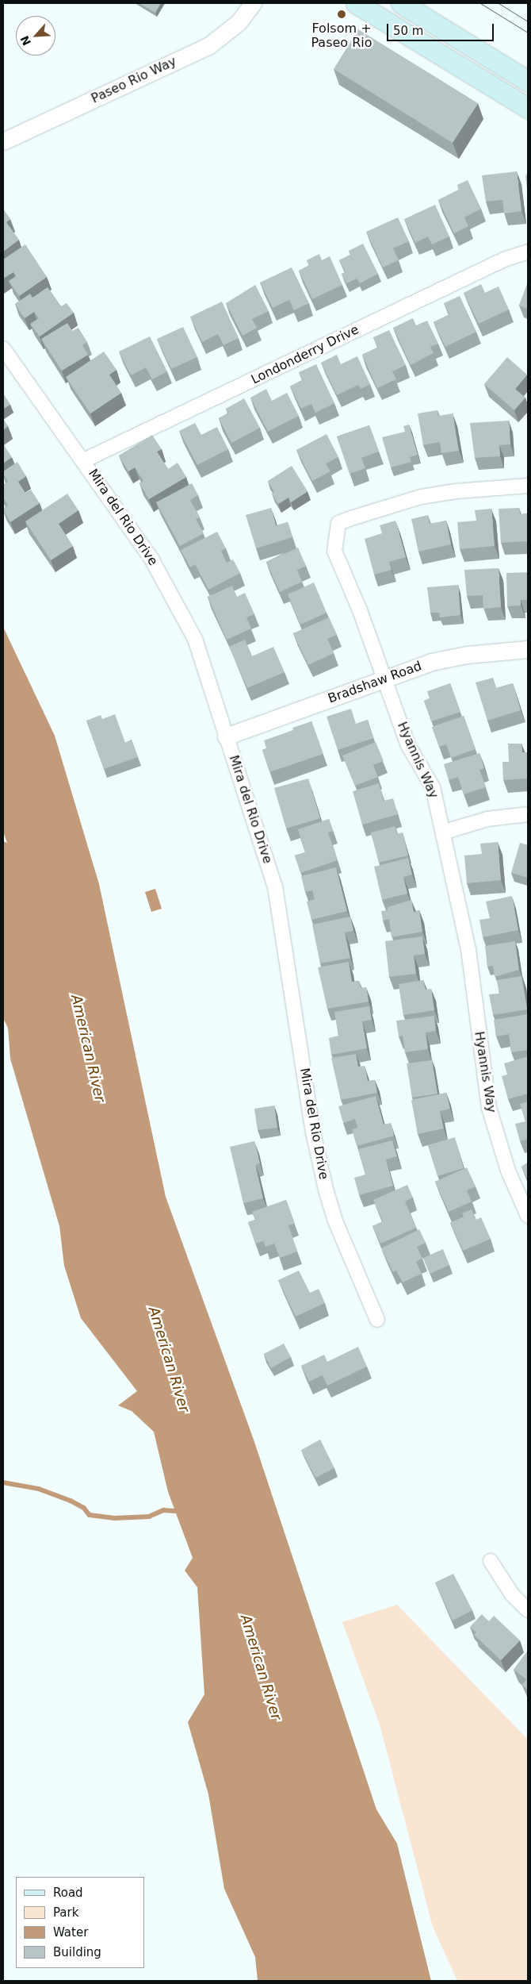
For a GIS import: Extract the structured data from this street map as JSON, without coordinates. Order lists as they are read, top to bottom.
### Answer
{
  "streets": {
    "street": [
      "Paseo Rio Way",
      "Londonderry Drive",
      "Mira del Rio Drive",
      "Bradshaw Road",
      "Hyannis Way"
    ]
  },
  "crossings": [
    ["Londonderry Drive", "Mira del Rio Drive"],
    ["Mira del Rio Drive", "Bradshaw Road"],
    ["Bradshaw Road", "Hyannis Way"]
  ],
  "water": ["American River"],
  "places": ["Folsom + Paseo Rio"],
  "legend": [
    "Road",
    "Park",
    "Water",
    "Building"
  ],
  "scale_bar": "50 m",
  "north": "bottom left"
}
